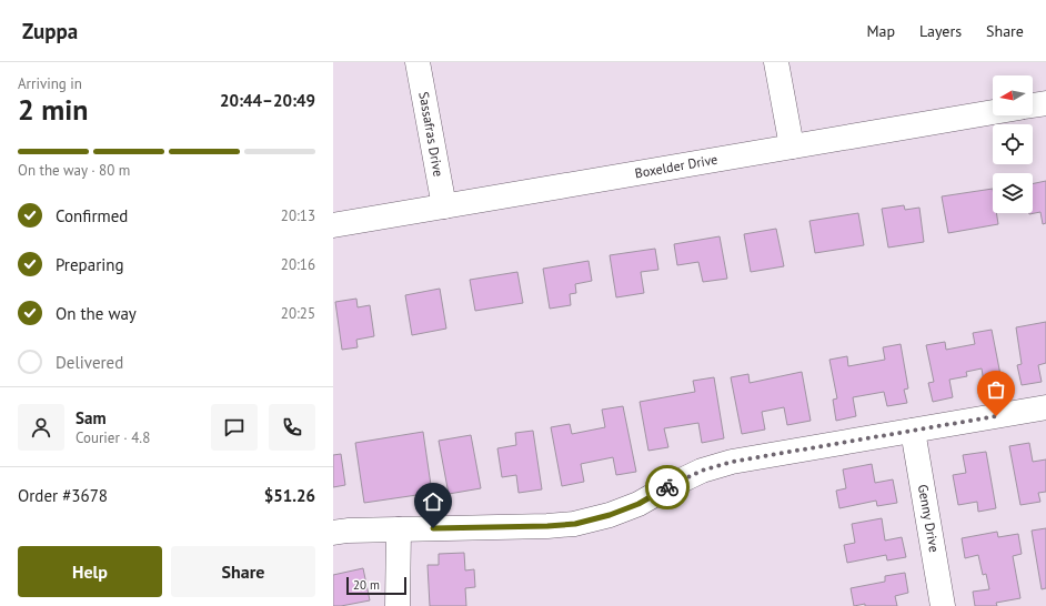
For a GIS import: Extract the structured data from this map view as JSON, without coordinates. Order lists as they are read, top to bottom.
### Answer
{
  "streets": {
    "street": ["Sassafras Drive", "Boxelder Drive", "Genny Drive"]
  },
  "crossings": [
    ["Sassafras Drive", "Boxelder Drive"]
  ],
  "scale_bar": "20 m",
  "north": "left",
  "page": {
    "header": "Zuppa",
    "nav": ["Map", "Layers", "Share"],
    "heading": ["2 min", "Arriving in", "20:44–20:49"],
    "panel": [
      "Sam",
      "Courier · 4.8",
      "Order #3678",
      "$51.26"
    ],
    "bar": "On the way · 80 m",
    "list": [
      ["Confirmed", "20:13"],
      ["Preparing", "20:16"],
      ["On the way", "20:25"],
      "Delivered"
    ],
    "buttons": ["Help", "Share"],
    "scale": "20 m"
  }
}
